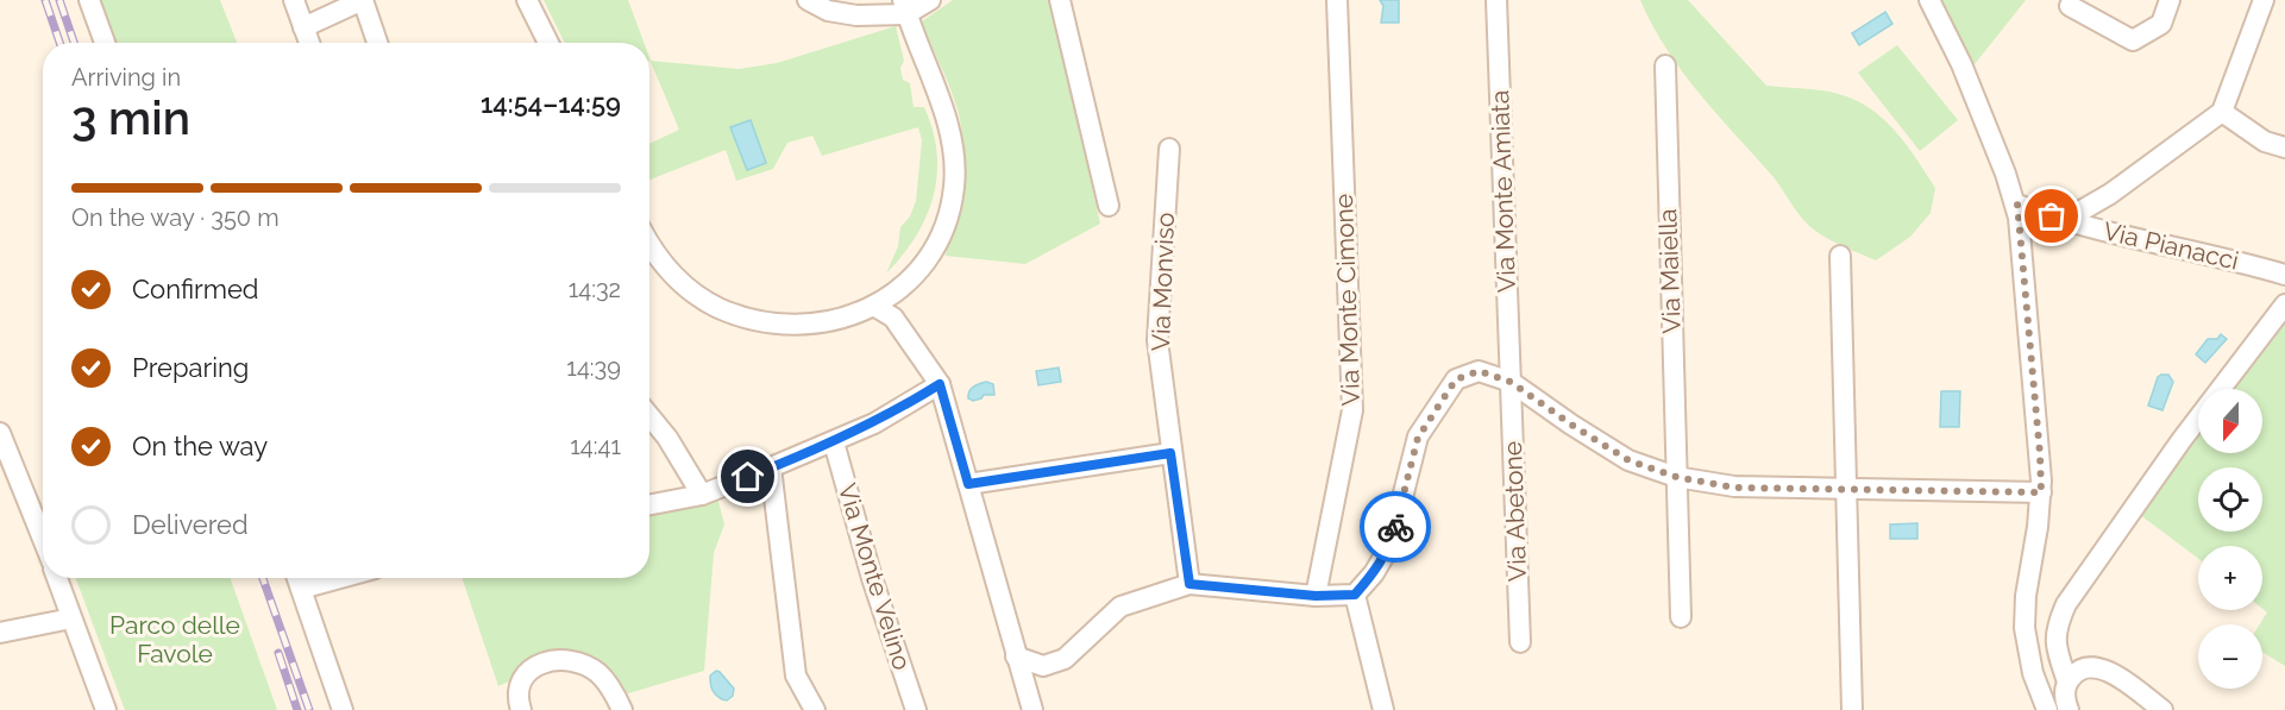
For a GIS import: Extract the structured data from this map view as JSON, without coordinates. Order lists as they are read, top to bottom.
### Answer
{
  "streets": {
    "street": [
      "Via Monte Amiata",
      "Via Pianacci",
      "Via Maiella",
      "Via Monviso",
      "Via Monte Cimone",
      "Via Abetone",
      "Via Monte Velino"
    ]
  },
  "crossings": [
    ["Via Monte Amiata", "Via Abetone"]
  ],
  "parks": ["Parco delle Favole"],
  "north": "bottom",
  "page": {
    "heading": ["3 min", "Arriving in", "14:54–14:59"],
    "bar": "On the way · 350 m",
    "list": [
      ["Confirmed", "14:32"],
      ["Preparing", "14:39"],
      ["On the way", "14:41"],
      "Delivered"
    ],
    "map_buttons": ["+", "−"]
  }
}
